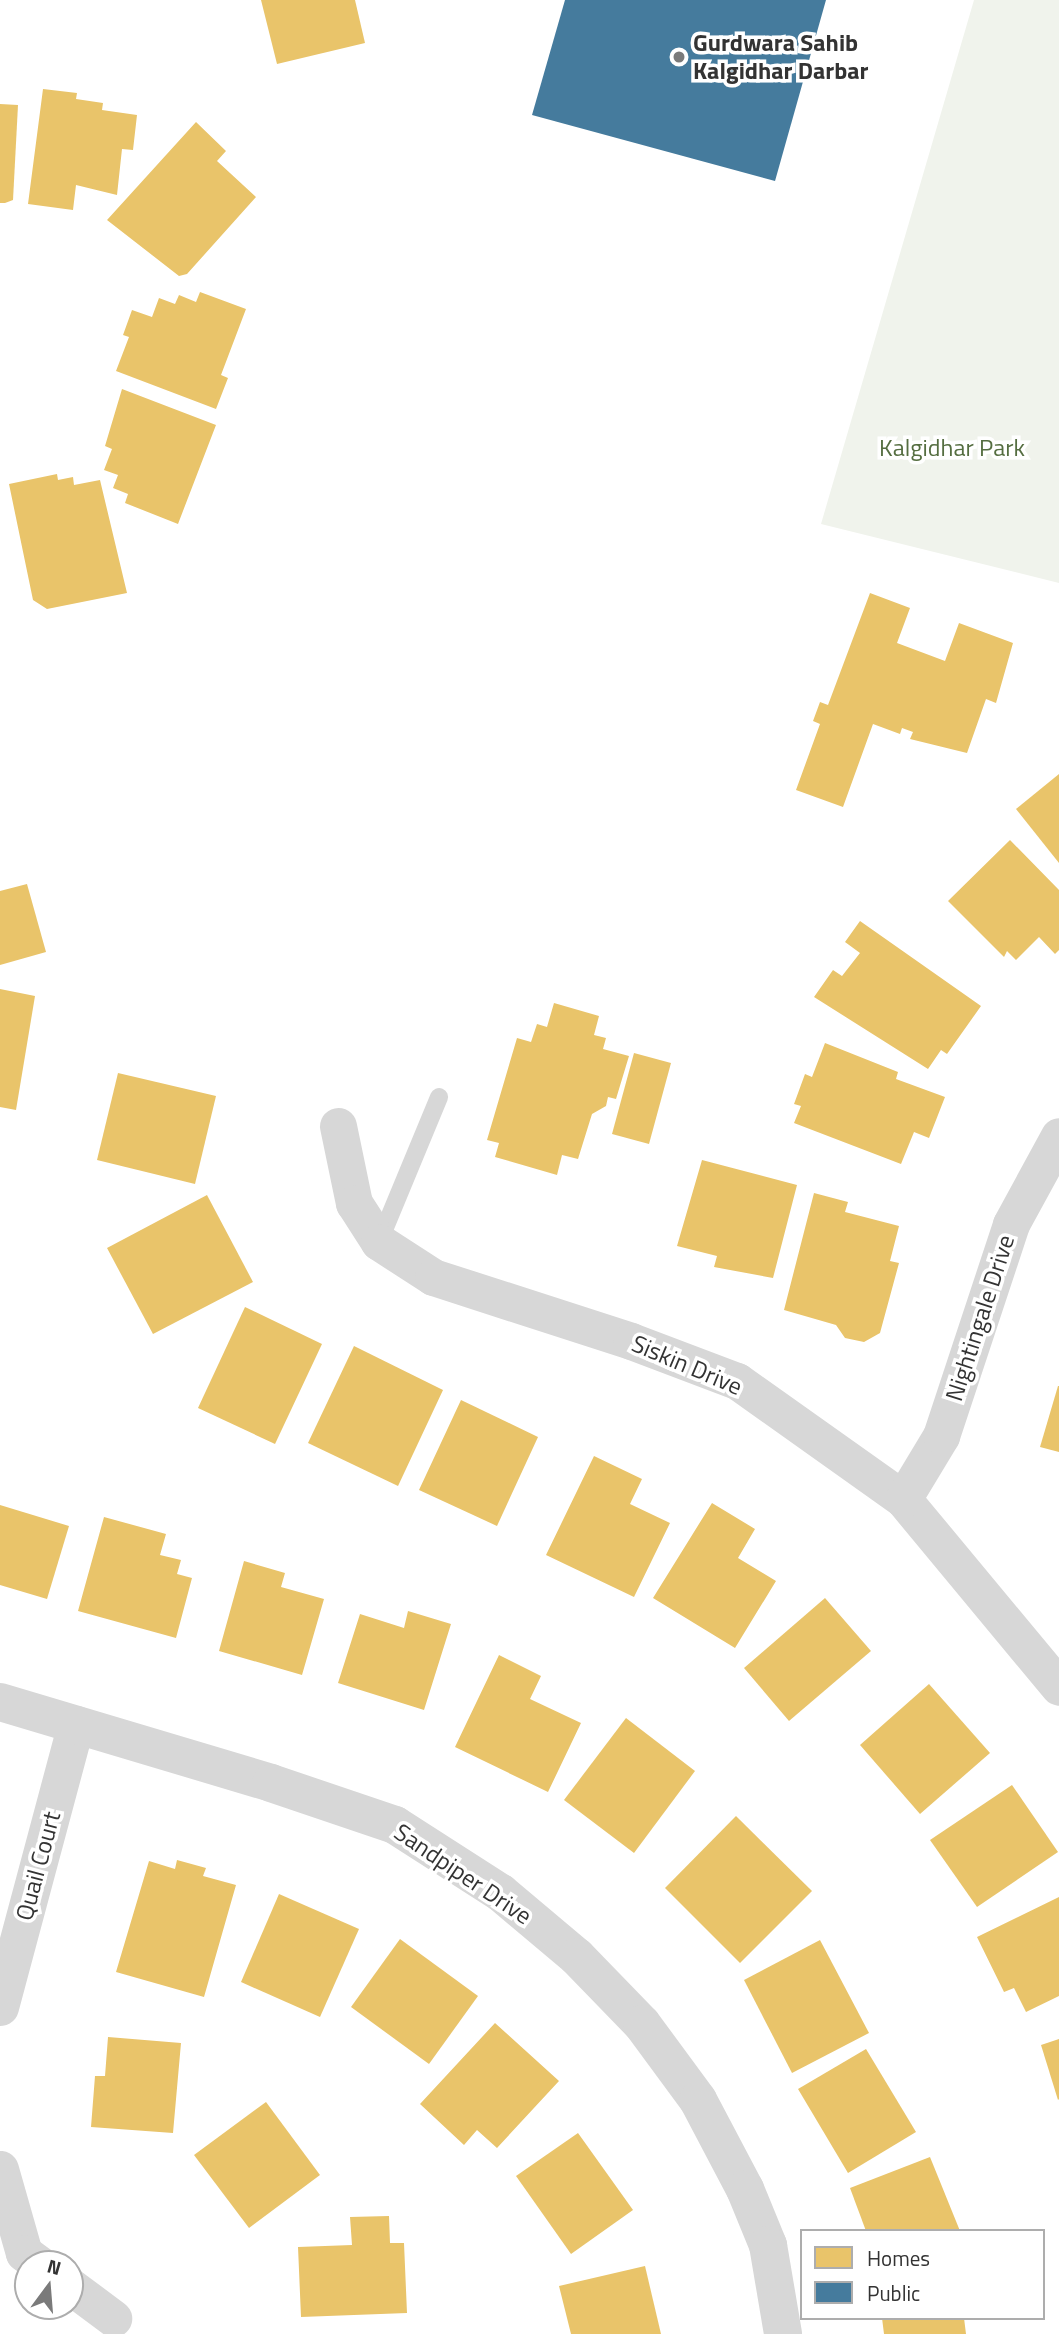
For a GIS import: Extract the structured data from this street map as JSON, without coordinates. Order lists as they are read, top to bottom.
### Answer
{
  "streets": {
    "street": [
      "Nightingale Drive",
      "Siskin Drive",
      "Quail Court",
      "Sandpiper Drive"
    ]
  },
  "crossings": [
    ["Nightingale Drive", "Siskin Drive"],
    ["Quail Court", "Sandpiper Drive"]
  ],
  "parks": ["Kalgidhar Park"],
  "places": ["Gurdwara Sahib Kalgidhar Darbar"],
  "legend": ["Homes", "Public"],
  "north": "top"
}
